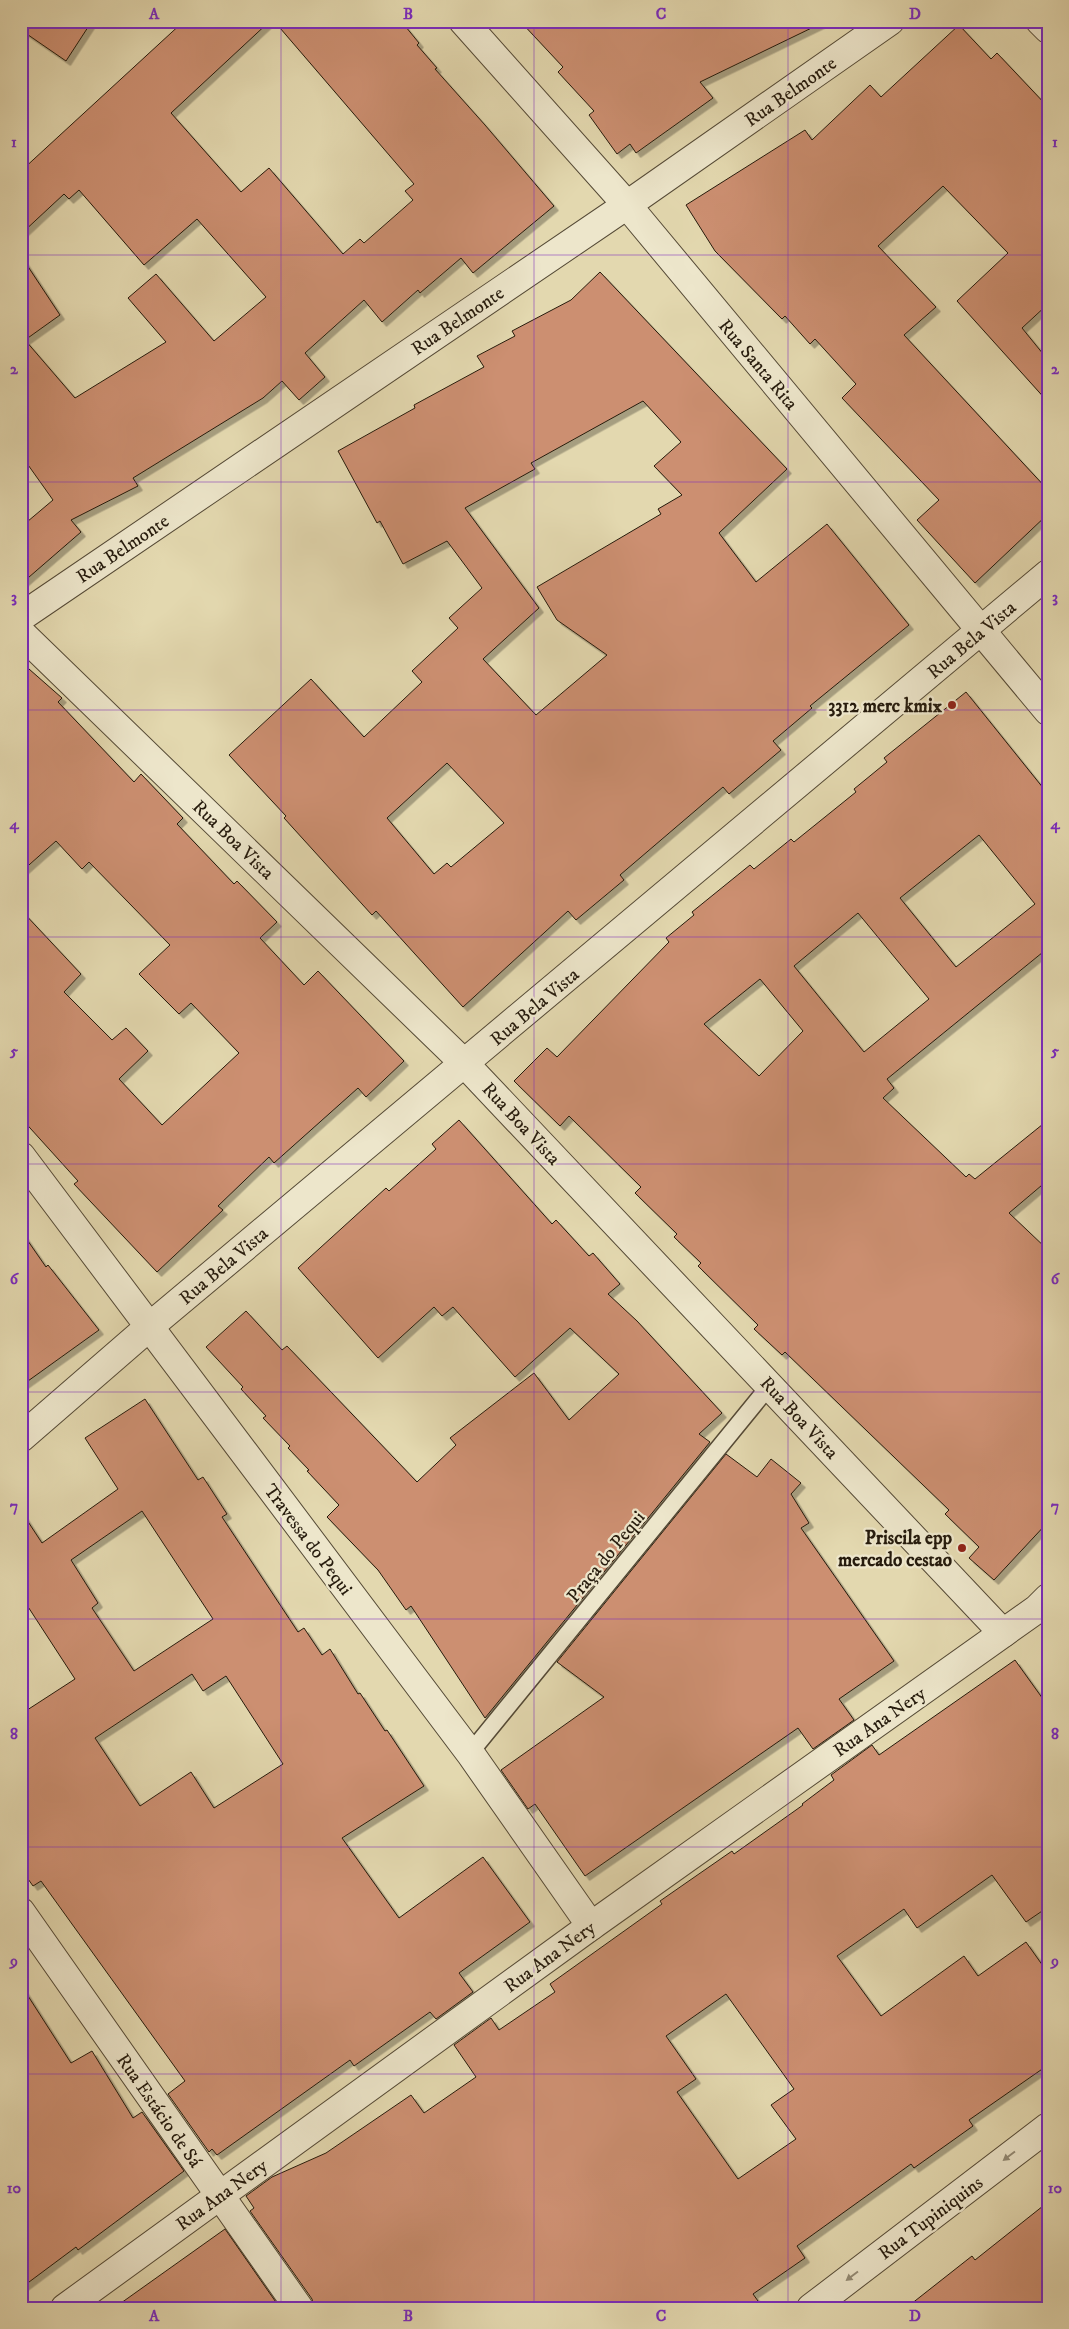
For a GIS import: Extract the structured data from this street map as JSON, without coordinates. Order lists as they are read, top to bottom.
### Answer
{
  "streets": {
    "street": [
      "Rua Belmonte",
      "Rua Santa Rita",
      "Rua Bela Vista",
      "Rua Boa Vista",
      "Travessa do Pequi",
      "Rua Ana Nery",
      "Rua Estácio de Sá",
      "Rua Tupiniquins"
    ],
    "lane": ["Praça do Pequi"]
  },
  "crossings": [
    ["Rua Belmonte", "Rua Santa Rita"],
    ["Rua Santa Rita", "Rua Bela Vista"],
    ["Rua Bela Vista", "Rua Boa Vista"],
    ["Rua Bela Vista", "Travessa do Pequi"],
    ["Rua Boa Vista", "Praça do Pequi"],
    ["Rua Boa Vista", "Rua Ana Nery"],
    ["Travessa do Pequi", "Praça do Pequi"],
    ["Travessa do Pequi", "Rua Ana Nery"],
    ["Rua Ana Nery", "Rua Estácio de Sá"]
  ],
  "one_way": ["Rua Tupiniquins"],
  "places": ["3312 merc kmix", "Priscila epp mercado cestao"],
  "grid": {
    "columns": [
      "A",
      "B",
      "C",
      "D"
    ],
    "rows": [
      "1",
      "2",
      "3",
      "4",
      "5",
      "6",
      "7",
      "8",
      "9",
      "10"
    ]
  }
}
